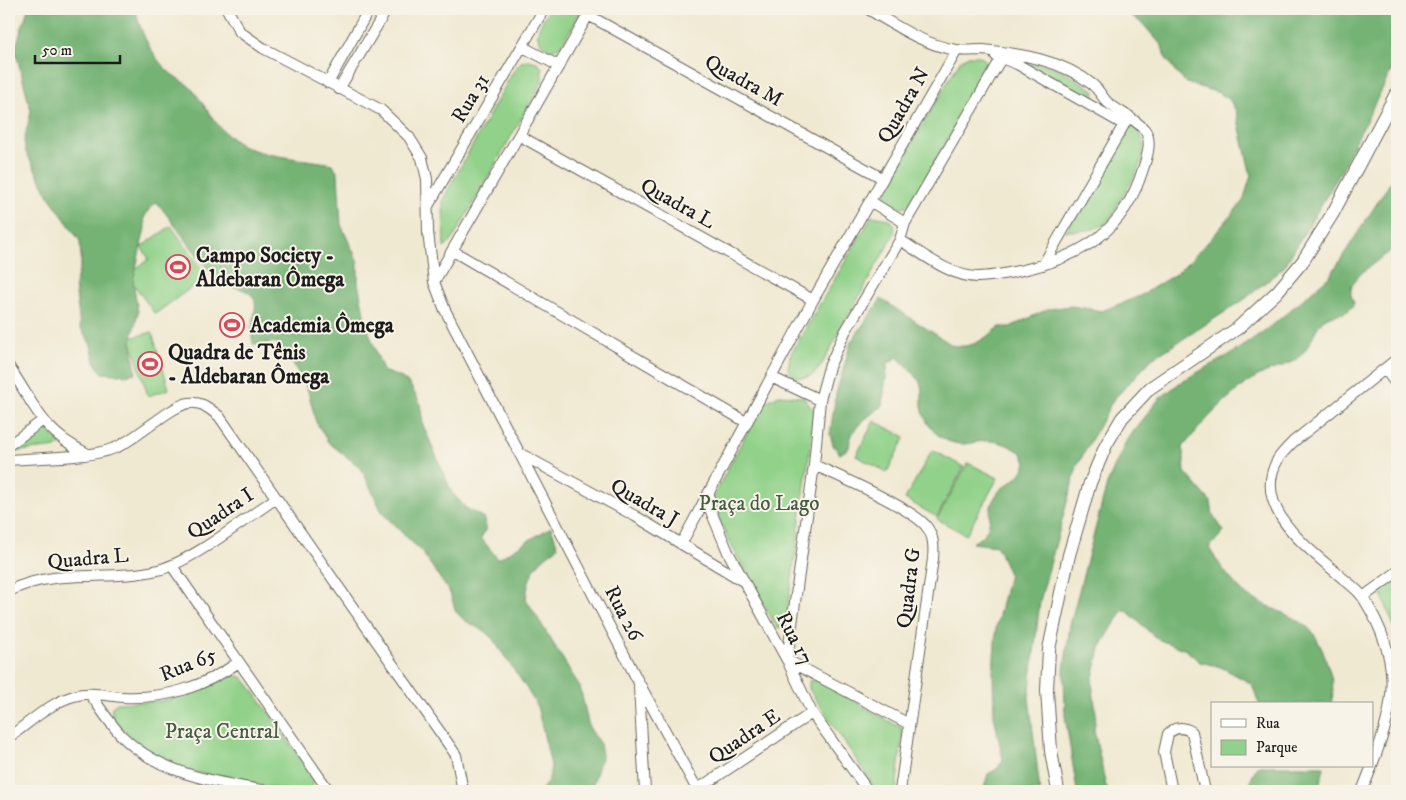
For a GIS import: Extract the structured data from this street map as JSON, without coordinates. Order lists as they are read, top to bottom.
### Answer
{
  "streets": {
    "street": [
      "Quadra M",
      "Rua 31",
      "Quadra N",
      "Quadra L",
      "Quadra J",
      "Quadra I",
      "Quadra G",
      "Rua 26",
      "Rua 17",
      "Rua 65",
      "Quadra E"
    ]
  },
  "crossings": [
    ["Quadra M", "Quadra N"],
    ["Quadra M", "Quadra L"],
    ["Quadra L", "Quadra I"],
    ["Quadra J", "Rua 26"],
    ["Quadra J", "Rua 17"],
    ["Rua 26", "Quadra E"],
    ["Rua 17", "Quadra E"]
  ],
  "parks": ["Praça do Lago", "Praça Central"],
  "places": {
    "sports": ["Campo Society - Aldebaran Ômega", "Academia Ômega", "Quadra de Tênis - Aldebaran Ômega"]
  },
  "legend": ["Rua", "Parque"],
  "scale_bar": "50 m"
}
